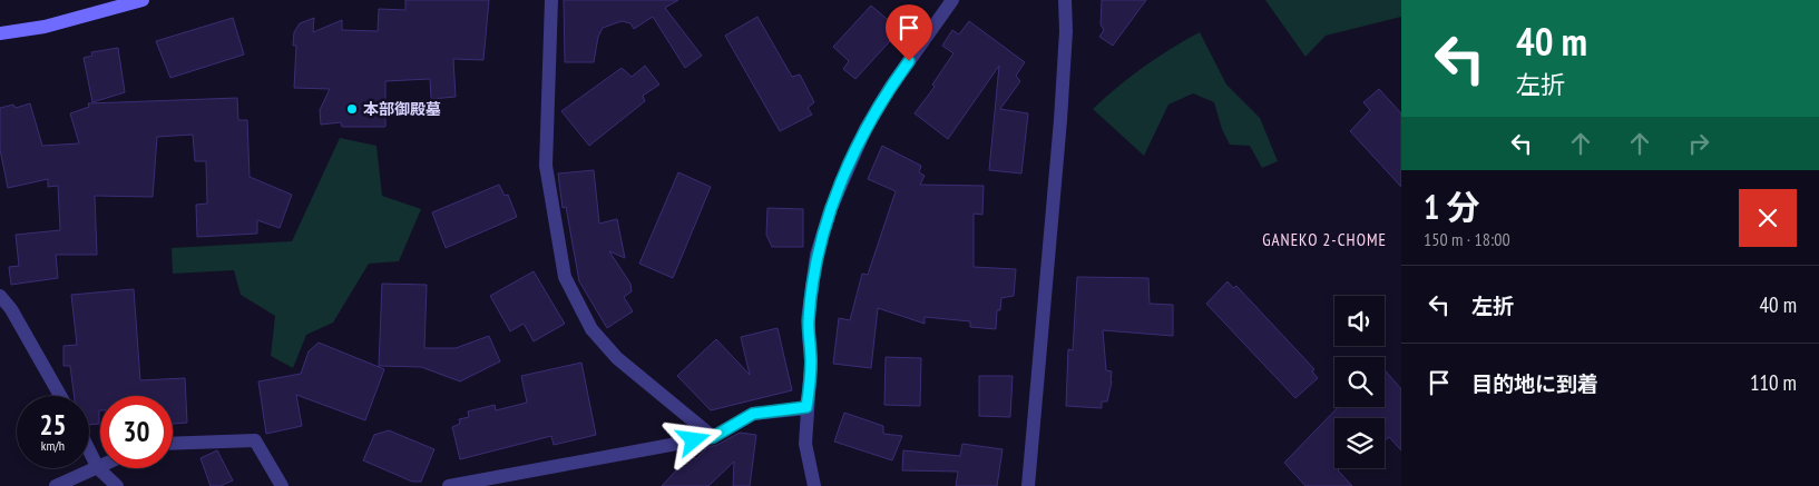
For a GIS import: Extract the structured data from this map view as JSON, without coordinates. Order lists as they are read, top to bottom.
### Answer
{
  "districts": ["GANEKO 2-CHOME"],
  "places": ["本部御殿墓"],
  "page": {
    "turn": ["40 m", "左折"],
    "heading": ["1 分", "150 m · 18:00"],
    "list": [
      {
        "name": "左折",
        "value": "40 m"
      },
      {
        "name": "目的地に到着",
        "value": "110 m"
      }
    ],
    "speed": "25 km/h",
    "limit": "30"
  }
}
